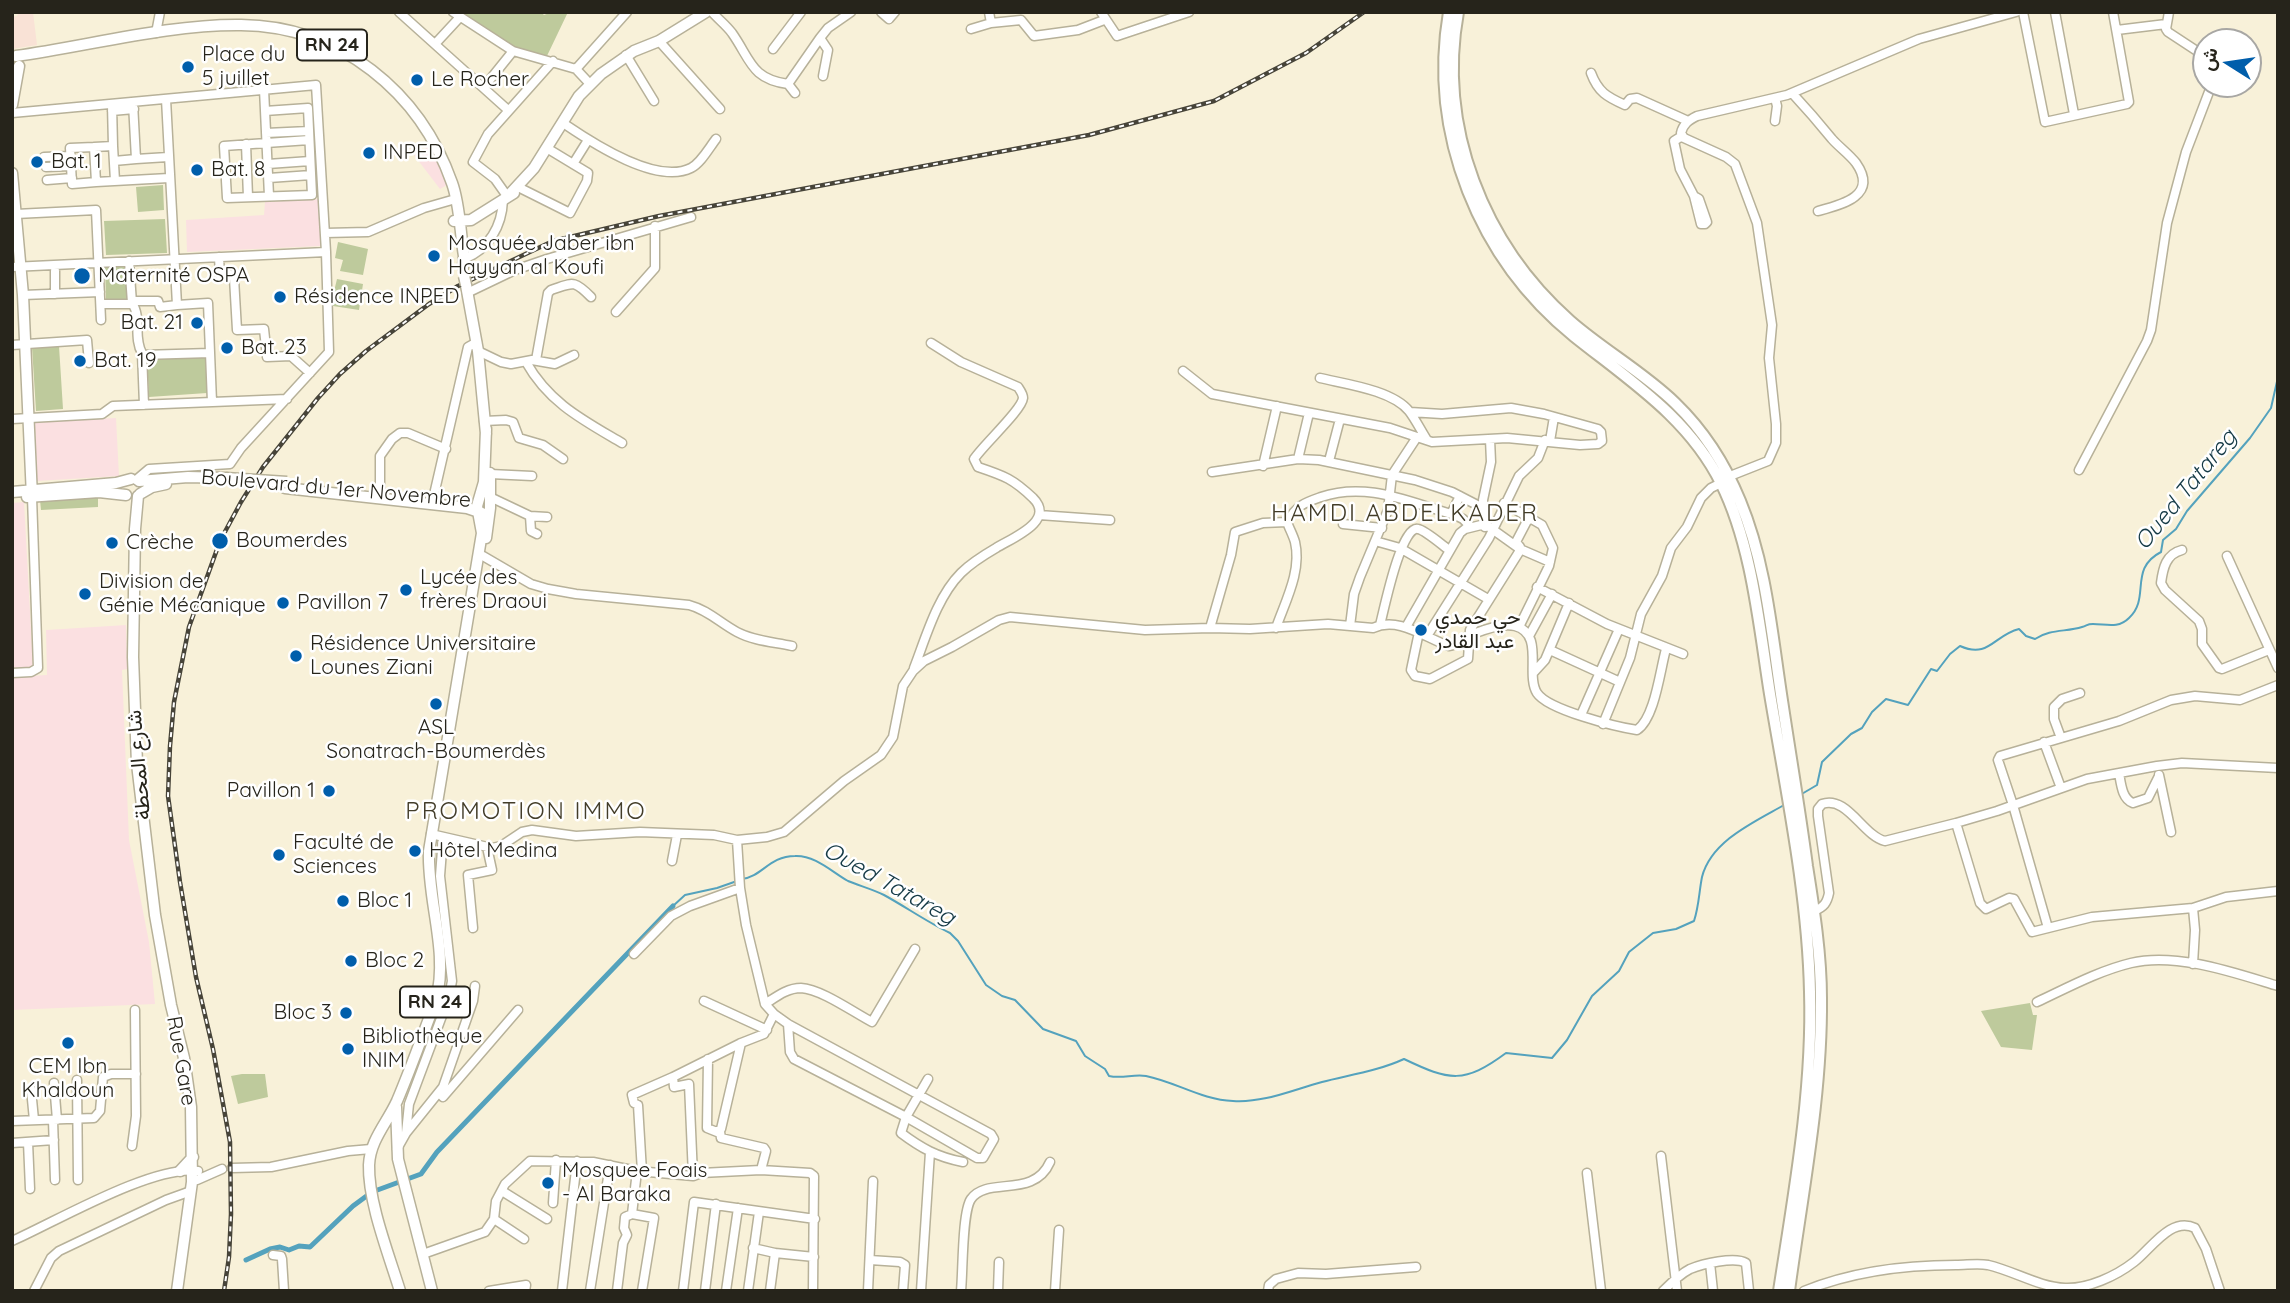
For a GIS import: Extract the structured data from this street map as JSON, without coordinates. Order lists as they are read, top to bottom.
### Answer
{
  "streets": {
    "main road": [
      "RN 24",
      "Boulevard du 1er Novembre",
      "شارع المحطة",
      "Rue Gare"
    ]
  },
  "crossings": [
    ["RN 24", "Boulevard du 1er Novembre"],
    ["Boulevard du 1er Novembre", "شارع المحطة"],
    ["شارع المحطة", "Rue Gare"]
  ],
  "districts": ["HAMDI ABDELKADER", "PROMOTION IMMO"],
  "water": ["Oued Tatareg"],
  "places": [
    "Place du 5 juillet",
    "Le Rocher",
    "INPED",
    "Bat. 1",
    "Bat. 8",
    "Mosquée Jaber ibn Hayyan al Koufi",
    "Maternité OSPA",
    "Résidence INPED",
    "Bat. 21",
    "Bat. 23",
    "Bat. 19",
    "Boumerdes",
    "Crèche",
    "Lycée des frères Draoui",
    "Division de Génie Mécanique",
    "Pavillon 7",
    "حي حمدي عبد القادر",
    "Résidence Universitaire Lounes Ziani",
    "ASL Sonatrach-Boumerdès",
    "Pavillon 1",
    "Hôtel Medina",
    "Faculté de Sciences",
    "Bloc 1",
    "Bloc 2",
    "Bloc 3",
    "CEM Ibn Khaldoun",
    "Bibliothèque INIM",
    "Mosquee Foais - Al Baraka"
  ],
  "north": "left"
}
